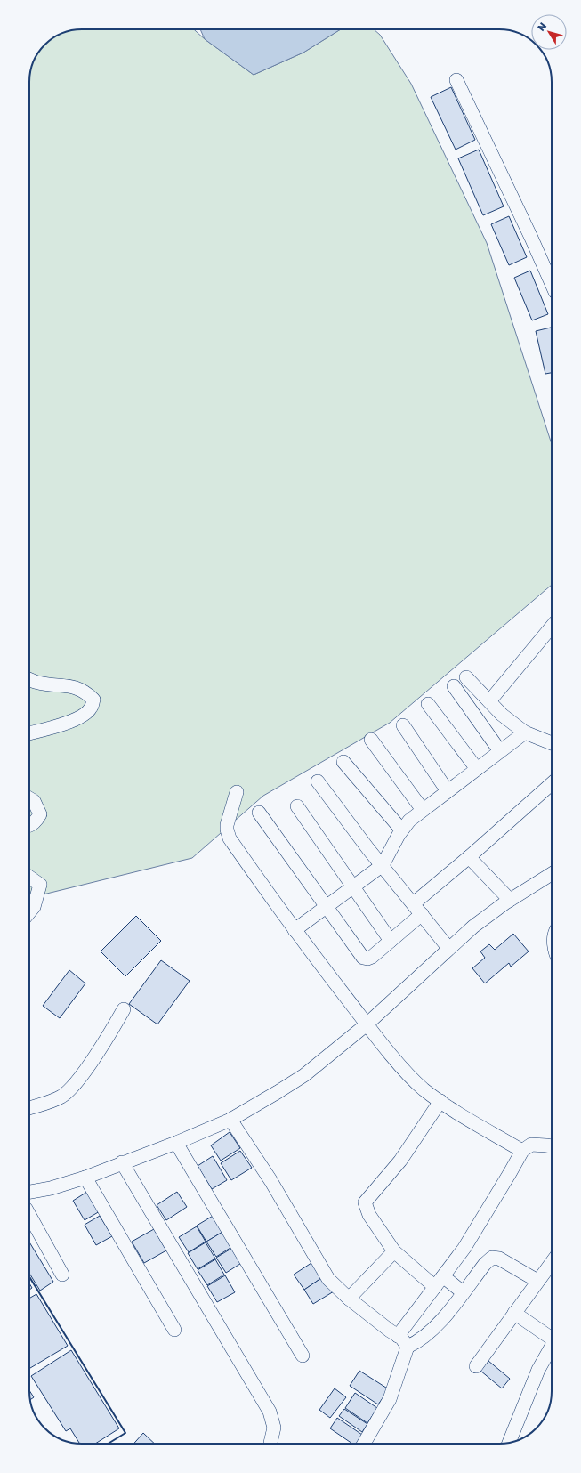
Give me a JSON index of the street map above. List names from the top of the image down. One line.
{"north":"top left"}
